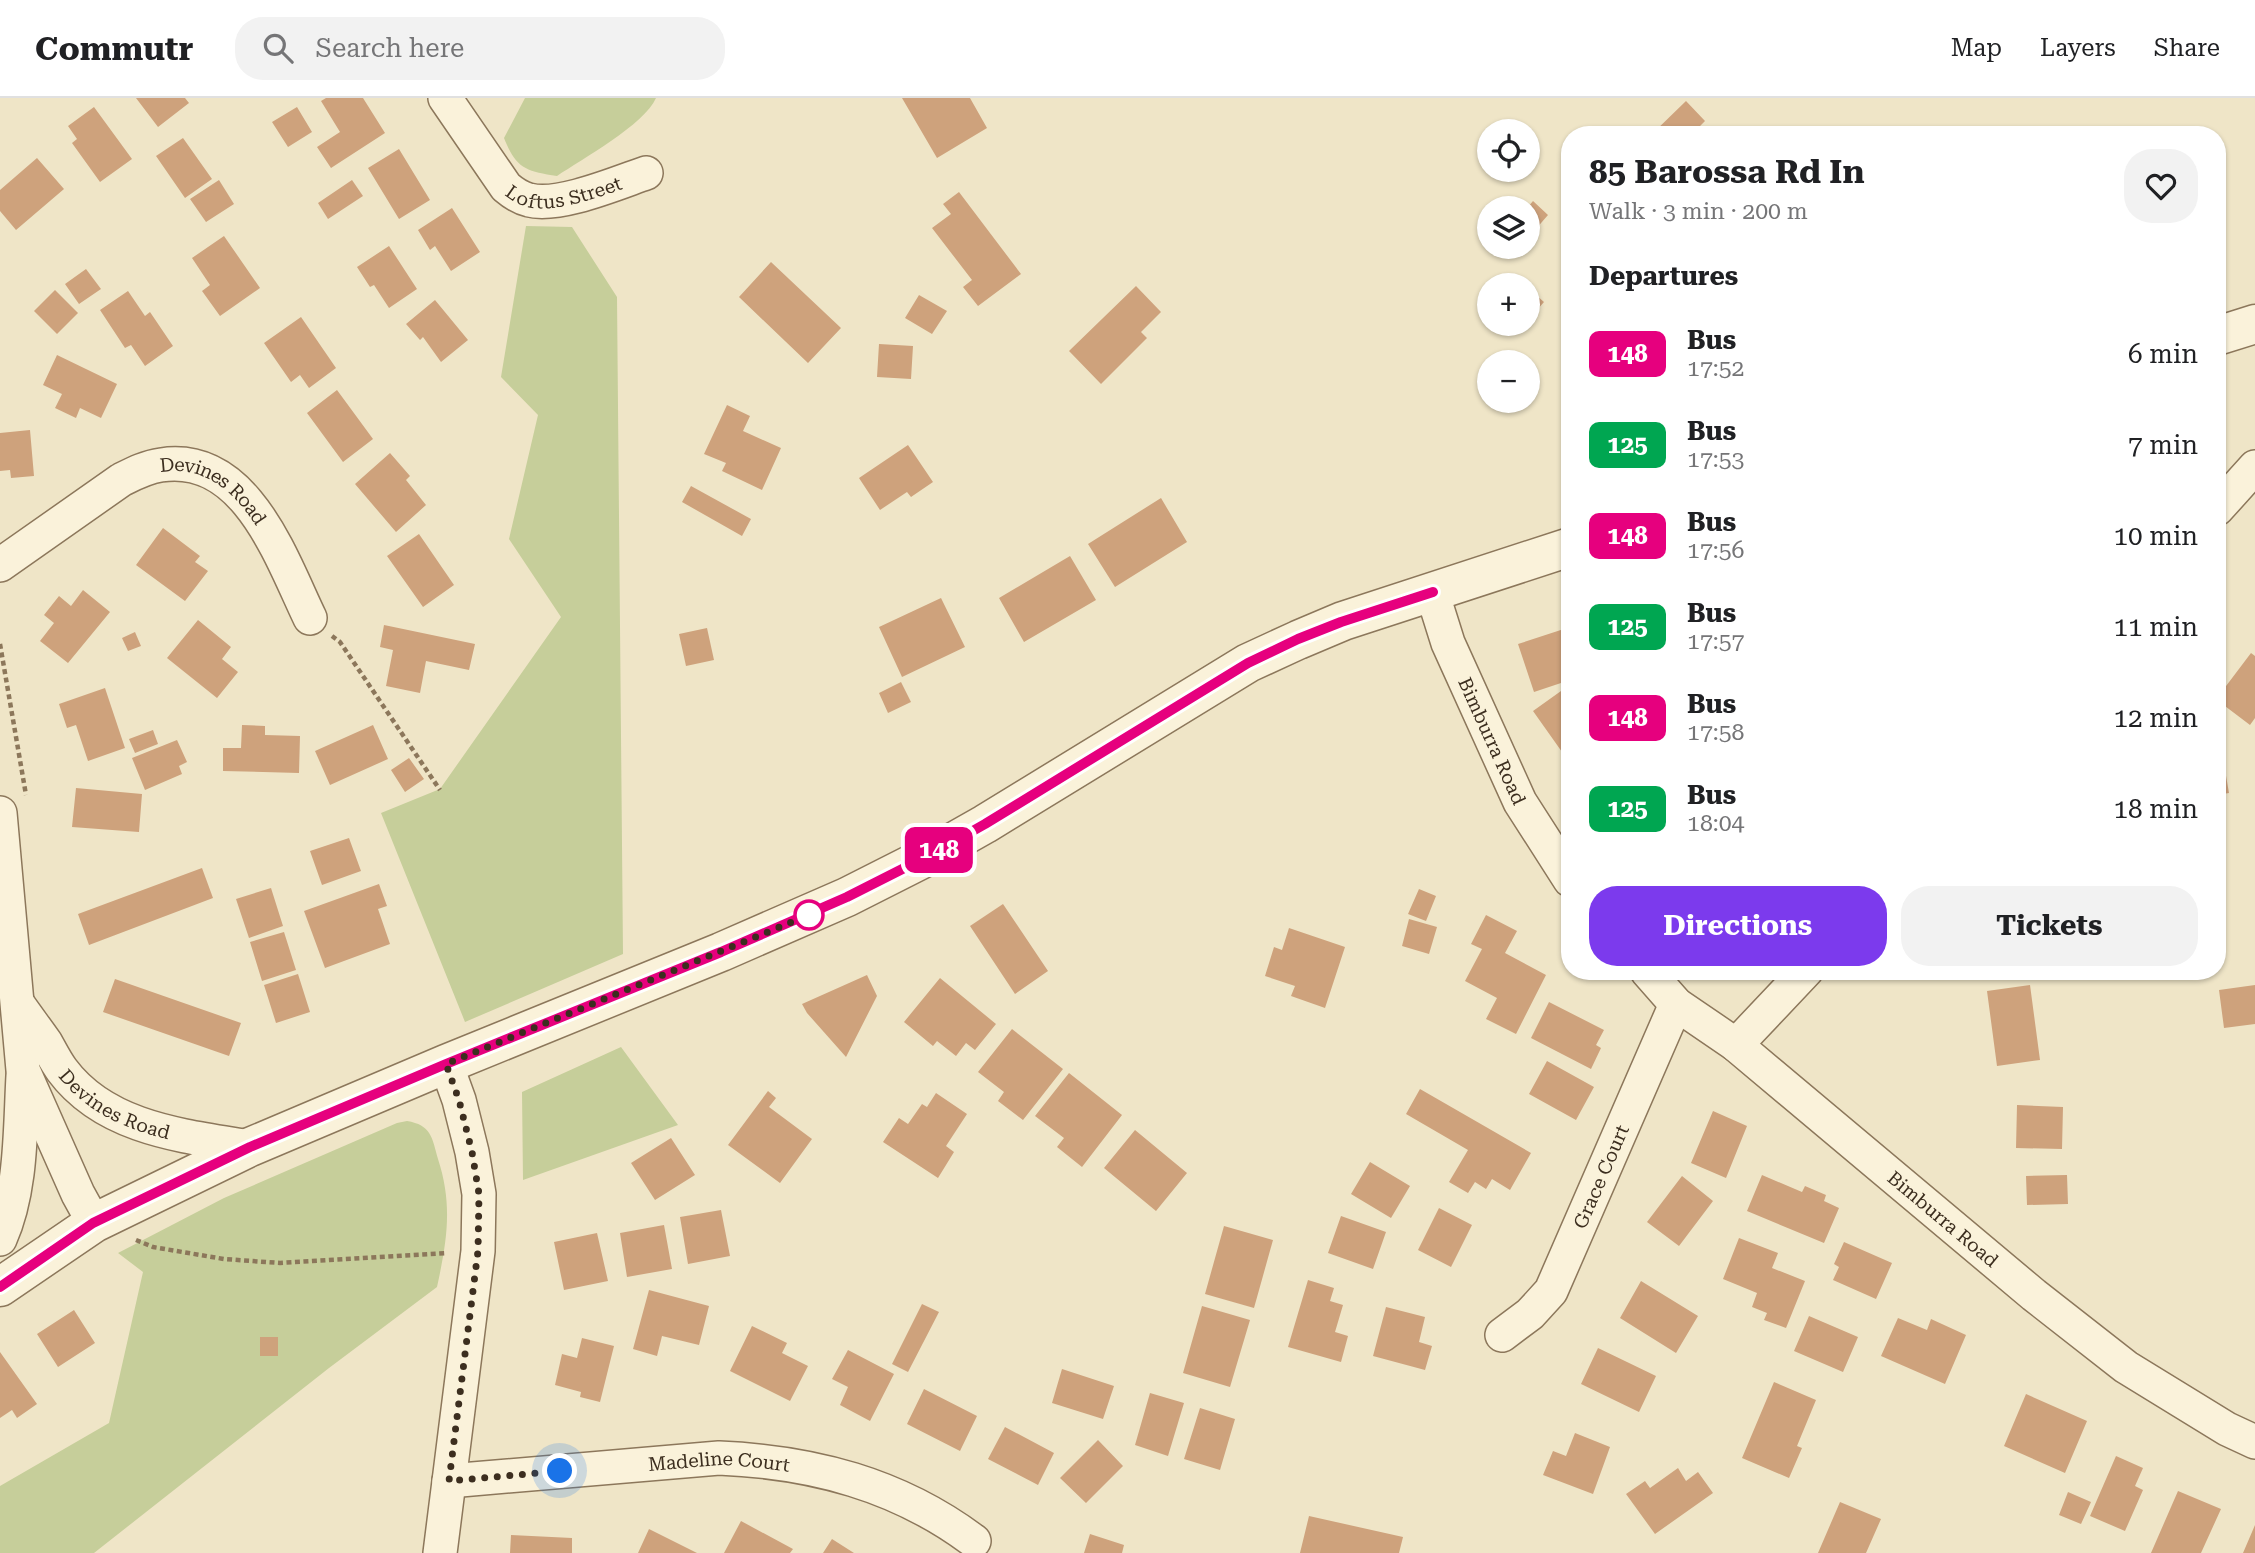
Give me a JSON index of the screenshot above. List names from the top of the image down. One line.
{"streets":{"street":["Loftus Street","Devines Road","Bimburra Road","Grace Court","Madeline Court"]},"crossings":[["Bimburra Road","Grace Court"]],"lines":["bus line 148"],"page":{"header":"Commutr","search":"Search here","nav":["Map","Layers","Share"],"on_map":"148","map_buttons":["+","−"],"heading":[["85 Barossa Rd In","Walk · 3 min · 200 m"],"Departures"],"list":[{"mark":"148","name":"Bus","note":"17:52","value":"6 min"},{"mark":"125","name":"Bus","note":"17:53","value":"7 min"},{"mark":"148","name":"Bus","note":"17:56","value":"10 min"},{"mark":"125","name":"Bus","note":"17:57","value":"11 min"},{"mark":"148","name":"Bus","note":"17:58","value":"12 min"},{"mark":"125","name":"Bus","note":"18:04","value":"18 min"}],"buttons":["Directions","Tickets"]}}
